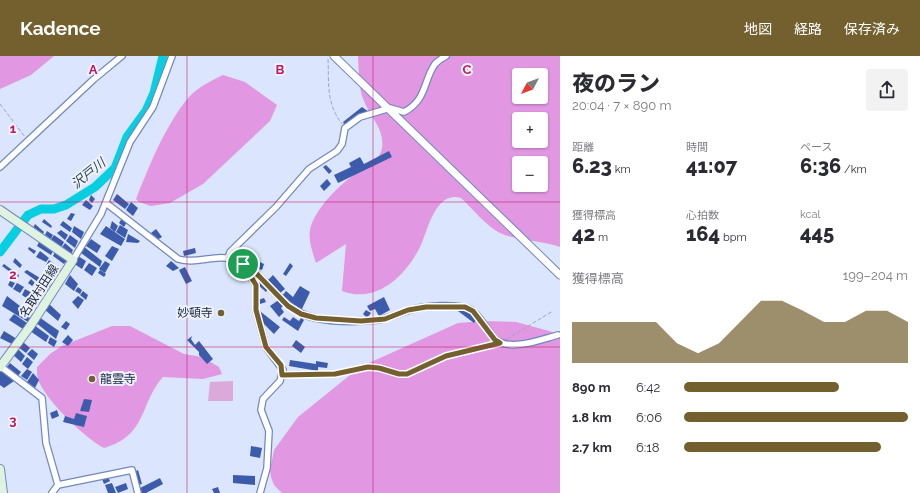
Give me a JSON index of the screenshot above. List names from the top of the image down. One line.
{"streets":{"main road":["名取村田線"]},"water":["沢戸川"],"places":["妙頓寺","龍雲寺"],"north":"bottom left","page":{"header":"Kadence","nav":["地図","経路","保存済み"],"heading":["夜のラン","20:04 · 7 × 890 m"],"map_buttons":["+","−"],"stats":[["距離","6.23 km"],["時間","41:07"],["ペース","6:36 /km"],["獲得標高","42 m"],["心拍数","164 bpm"],["kcal","445"]],"chart":["獲得標高","199–204 m"],"list":[{"name":"890 m","note":"6:42"},{"name":"1.8 km","note":"6:06"},{"name":"2.7 km","note":"6:18"}]},"grid":{"columns":["A","B","C"],"rows":["1","2","3"]}}
